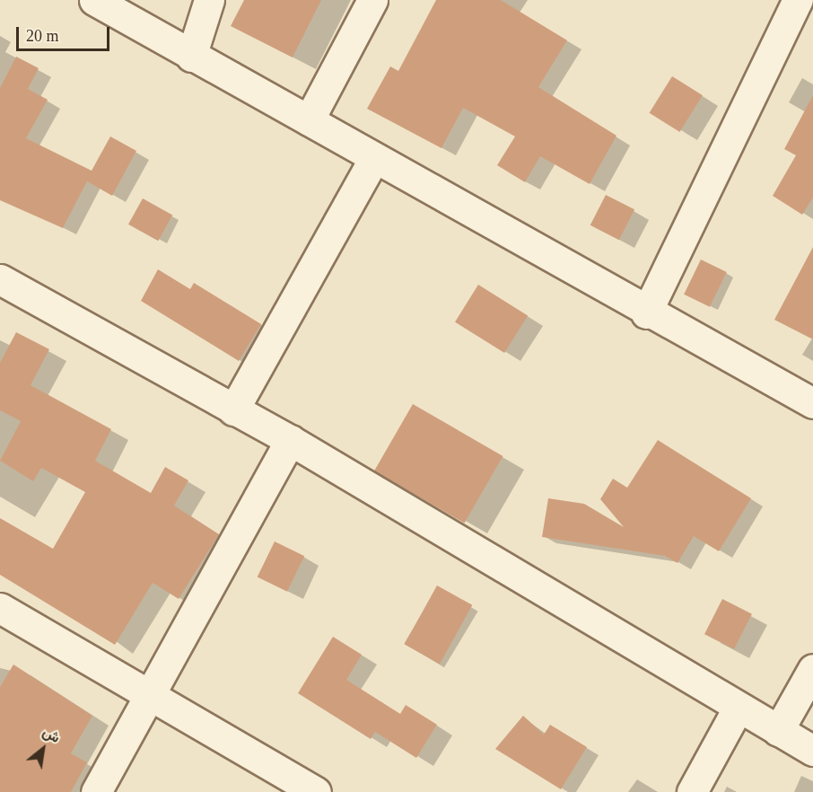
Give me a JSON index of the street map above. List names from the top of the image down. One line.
{"scale_bar":"20 m","north":"top right"}
